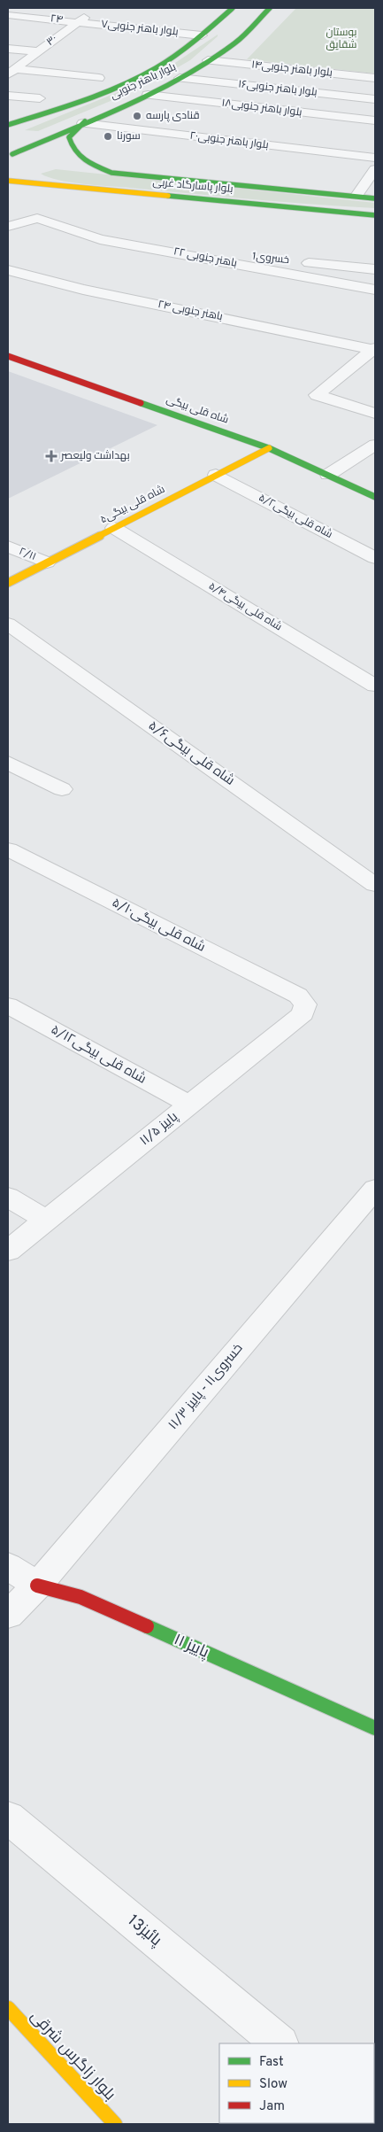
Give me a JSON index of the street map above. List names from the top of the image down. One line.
{"streets":{"main road":["بلوار باهنر جنوبی","بلوار پاسارگاد غربی","شاه قلی بیگی","شاه قلی بیگی۵","پاییز ۱۱","بلوار زاگرس شرقی"],"street":["۲۴","بلوار باهنر جنوبی۷","۳۰","بلوار باهنر جنوبی۱۴","بلوار باهنر جنوبی۱۶","۱۸بلوار باهنر جنوبی","بلوار باهنر جنوبی۲۰","۲۲ باهنر جنوبی","خسروى1","۲۴ باهنر جنوبی","شاه قلی بیگی۵/۲","۲/۱۱","شاه قلی بیگی۵/۴","شاه قلی بیگی۵/۶","شاه قلی بیگی۵/۱۰","شاه قلی بیگی۵/۱۲","پاییز ۱۱/۵","خسروى۱۱ - پاییز ۱۱/۳","پائیز13"]},"crossings":[["۲۴","بلوار باهنر جنوبی۷"],["۲۴","۳۰"],["بلوار باهنر جنوبی۷","۳۰"],["بلوار باهنر جنوبی۷","بلوار باهنر جنوبی"],["بلوار باهنر جنوبی۱۴","بلوار باهنر جنوبی"],["بلوار باهنر جنوبی","بلوار باهنر جنوبی۱۶"],["بلوار باهنر جنوبی","۱۸بلوار باهنر جنوبی"],["بلوار باهنر جنوبی","بلوار باهنر جنوبی۲۰"],["بلوار باهنر جنوبی","بلوار پاسارگاد غربی"],["بلوار باهنر جنوبی۲۰","بلوار پاسارگاد غربی"],["۲۲ باهنر جنوبی","خسروى1"],["شاه قلی بیگی","شاه قلی بیگی۵"],["شاه قلی بیگی۵","شاه قلی بیگی۵/۲"],["شاه قلی بیگی۵","۲/۱۱"],["شاه قلی بیگی۵","شاه قلی بیگی۵/۴"],["شاه قلی بیگی۵/۱۰","پاییز ۱۱/۵"],["شاه قلی بیگی۵/۱۲","پاییز ۱۱/۵"],["خسروى۱۱ - پاییز ۱۱/۳","پاییز ۱۱"]],"parks":["بوستان شقایق"],"places":{"other":["قنادی پارسه","سورنا"],"health":["بهداشت ولیعصر"]},"legend":["Fast","Slow","Jam"]}
